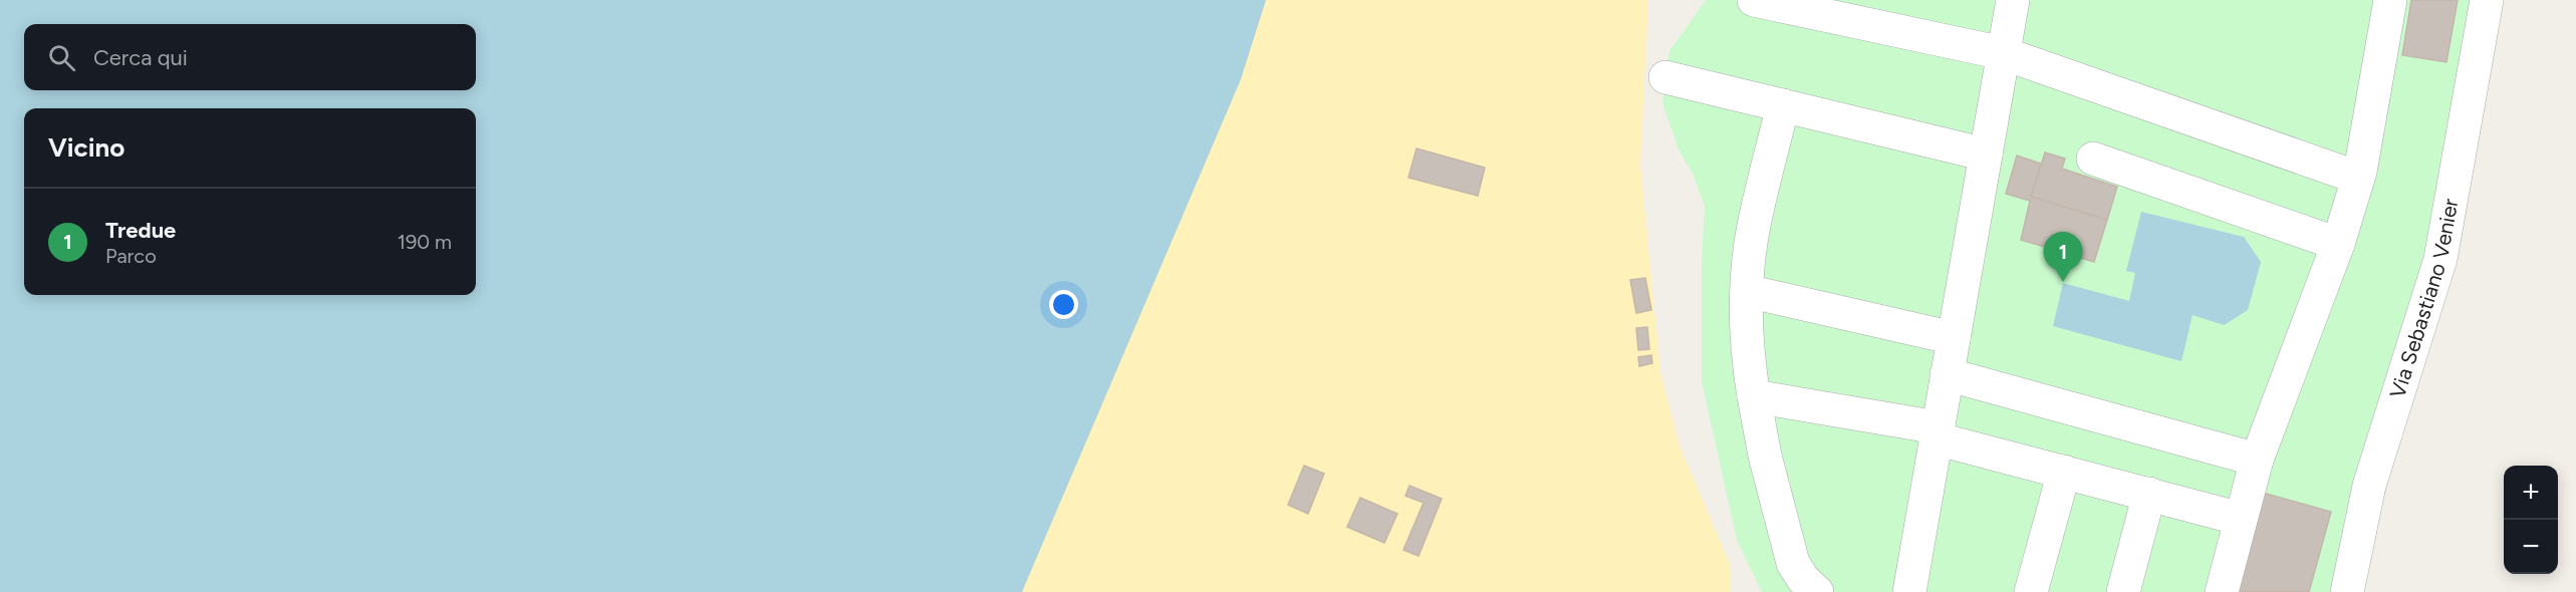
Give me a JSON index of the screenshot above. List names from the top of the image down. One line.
{"streets":{"street":["Via Sebastiano Venier"]},"page":{"search":"Cerca qui","heading":"Vicino","list":[{"mark":"1","name":"Tredue","note":"Parco","value":"190 m"}],"pins":"1","map_buttons":["+","−"]}}
